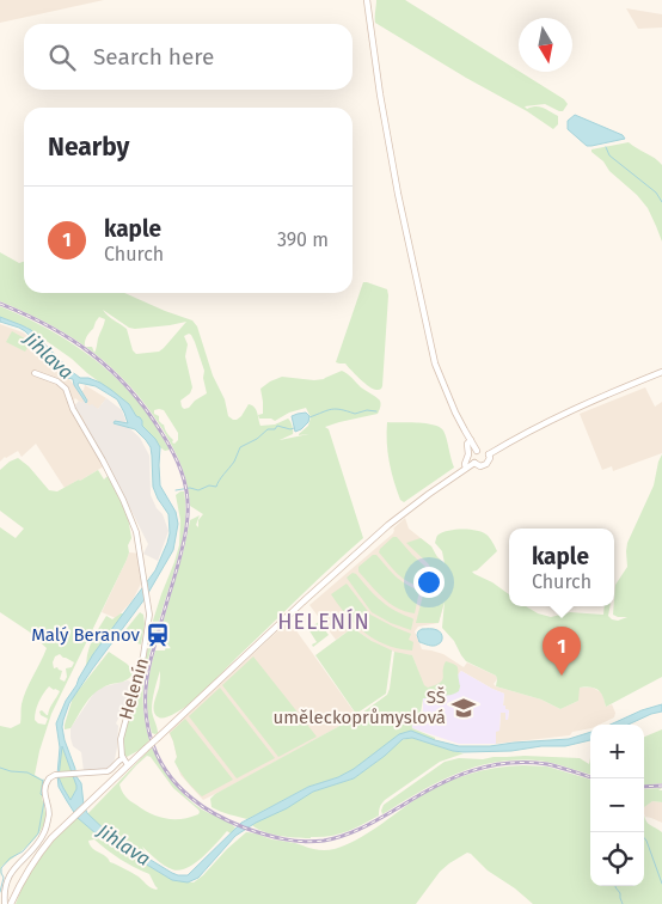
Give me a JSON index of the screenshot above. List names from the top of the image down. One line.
{"streets":{"street":["Helenín"]},"districts":["HELENÍN"],"water":["Jihlava"],"places":{"station":["Malý Beranov"],"school or university":["SŠ uměleckoprůmyslová"]},"north":"bottom","page":{"search":"Search here","heading":"Nearby","list":[{"mark":"1","name":"kaple","note":"Church","value":"390 m"}],"popup":["kaple","Church"],"pins":"1","map_buttons":["+","−"]}}
